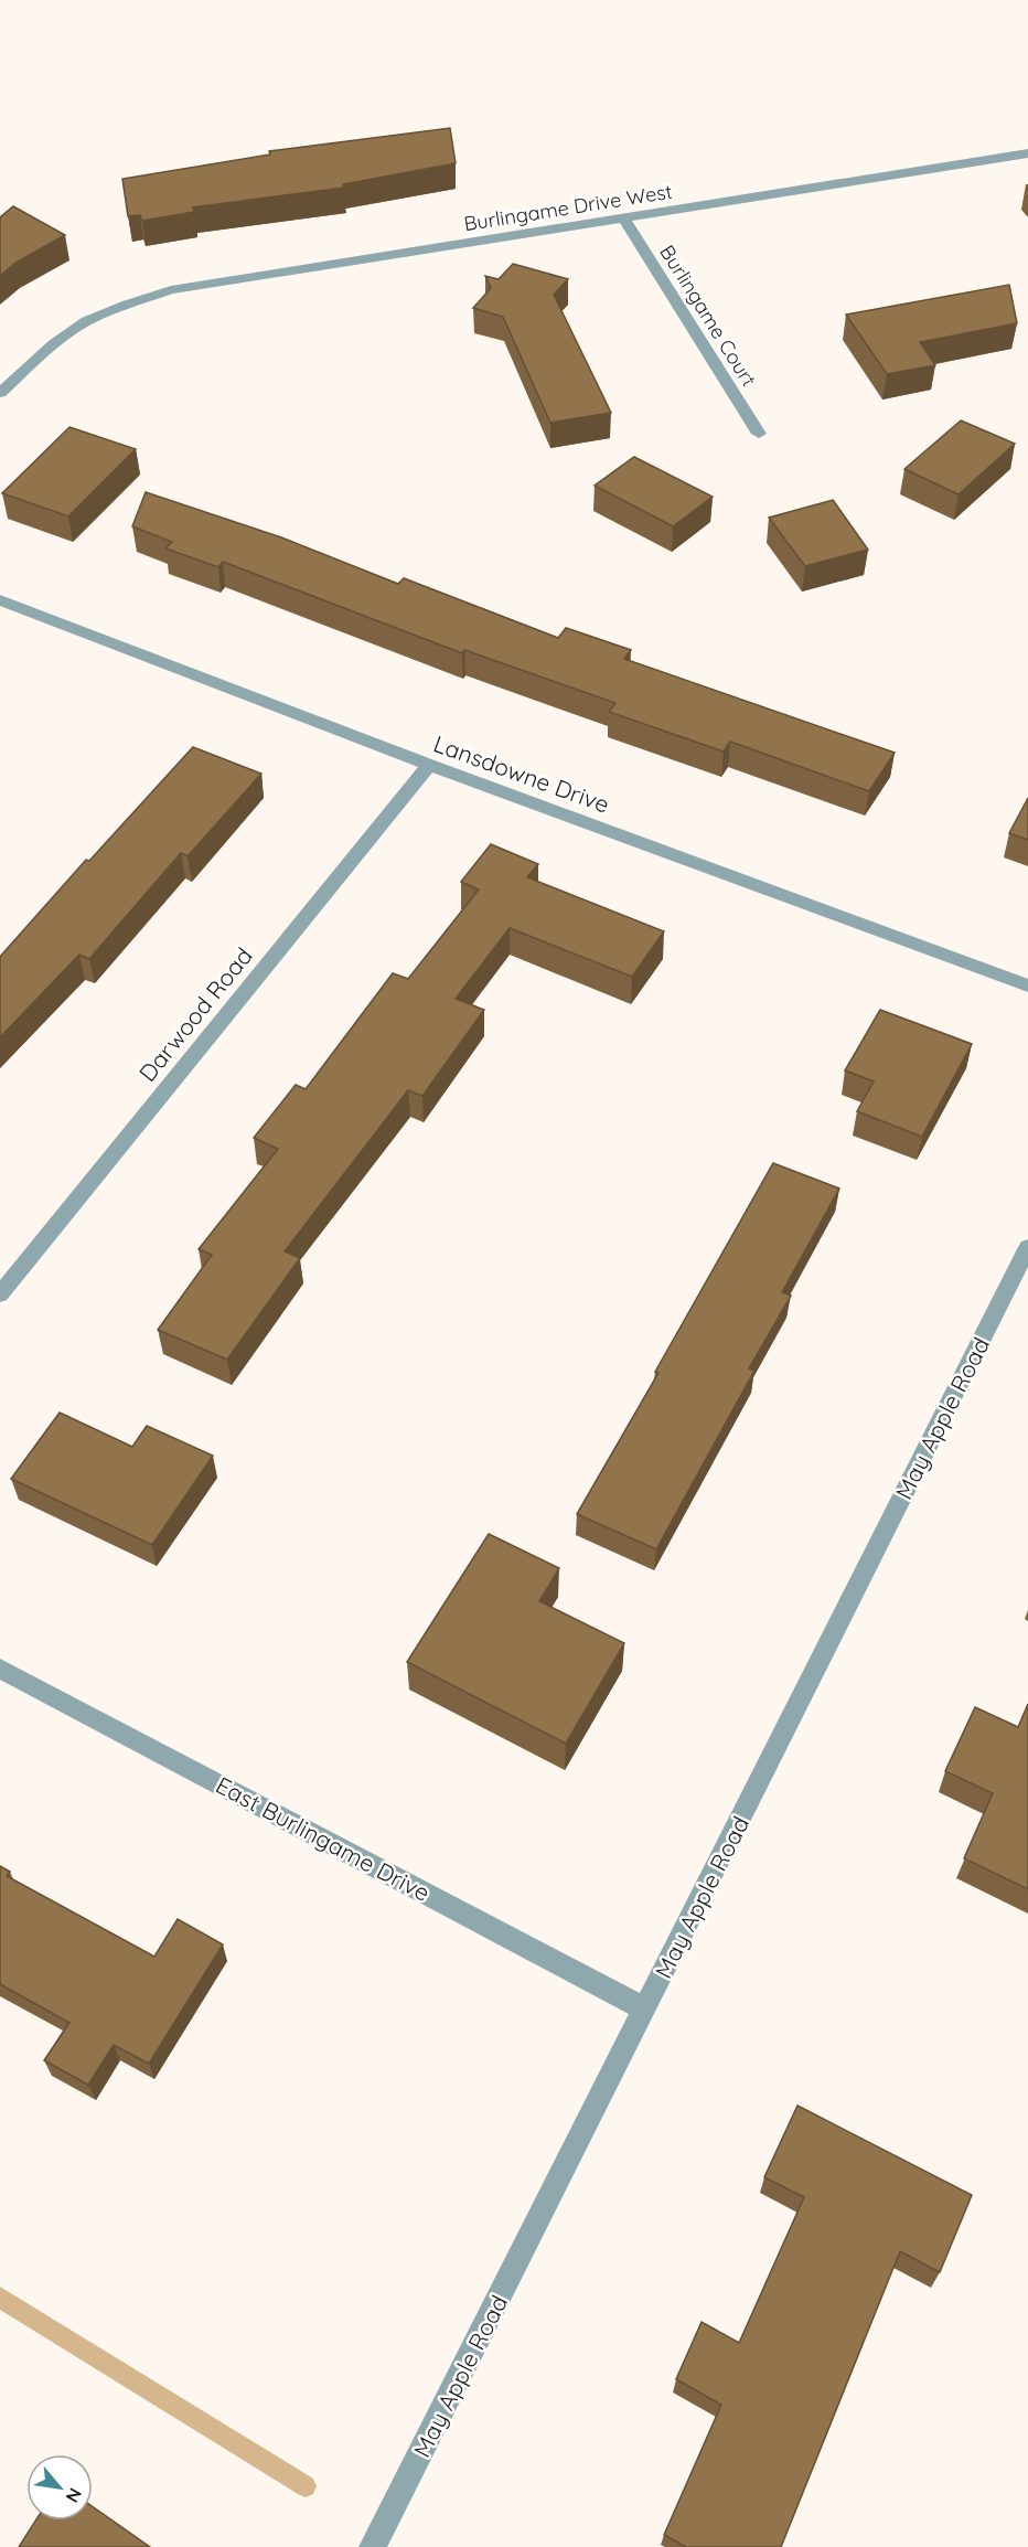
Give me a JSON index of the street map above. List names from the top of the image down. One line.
{"streets":{"street":["Burlingame Drive West","Burlingame Court","Lansdowne Drive","Darwood Road","May Apple Road","East Burlingame Drive"]},"crossings":[["Burlingame Drive West","Burlingame Court"],["Lansdowne Drive","Darwood Road"],["May Apple Road","East Burlingame Drive"]],"north":"bottom right"}
